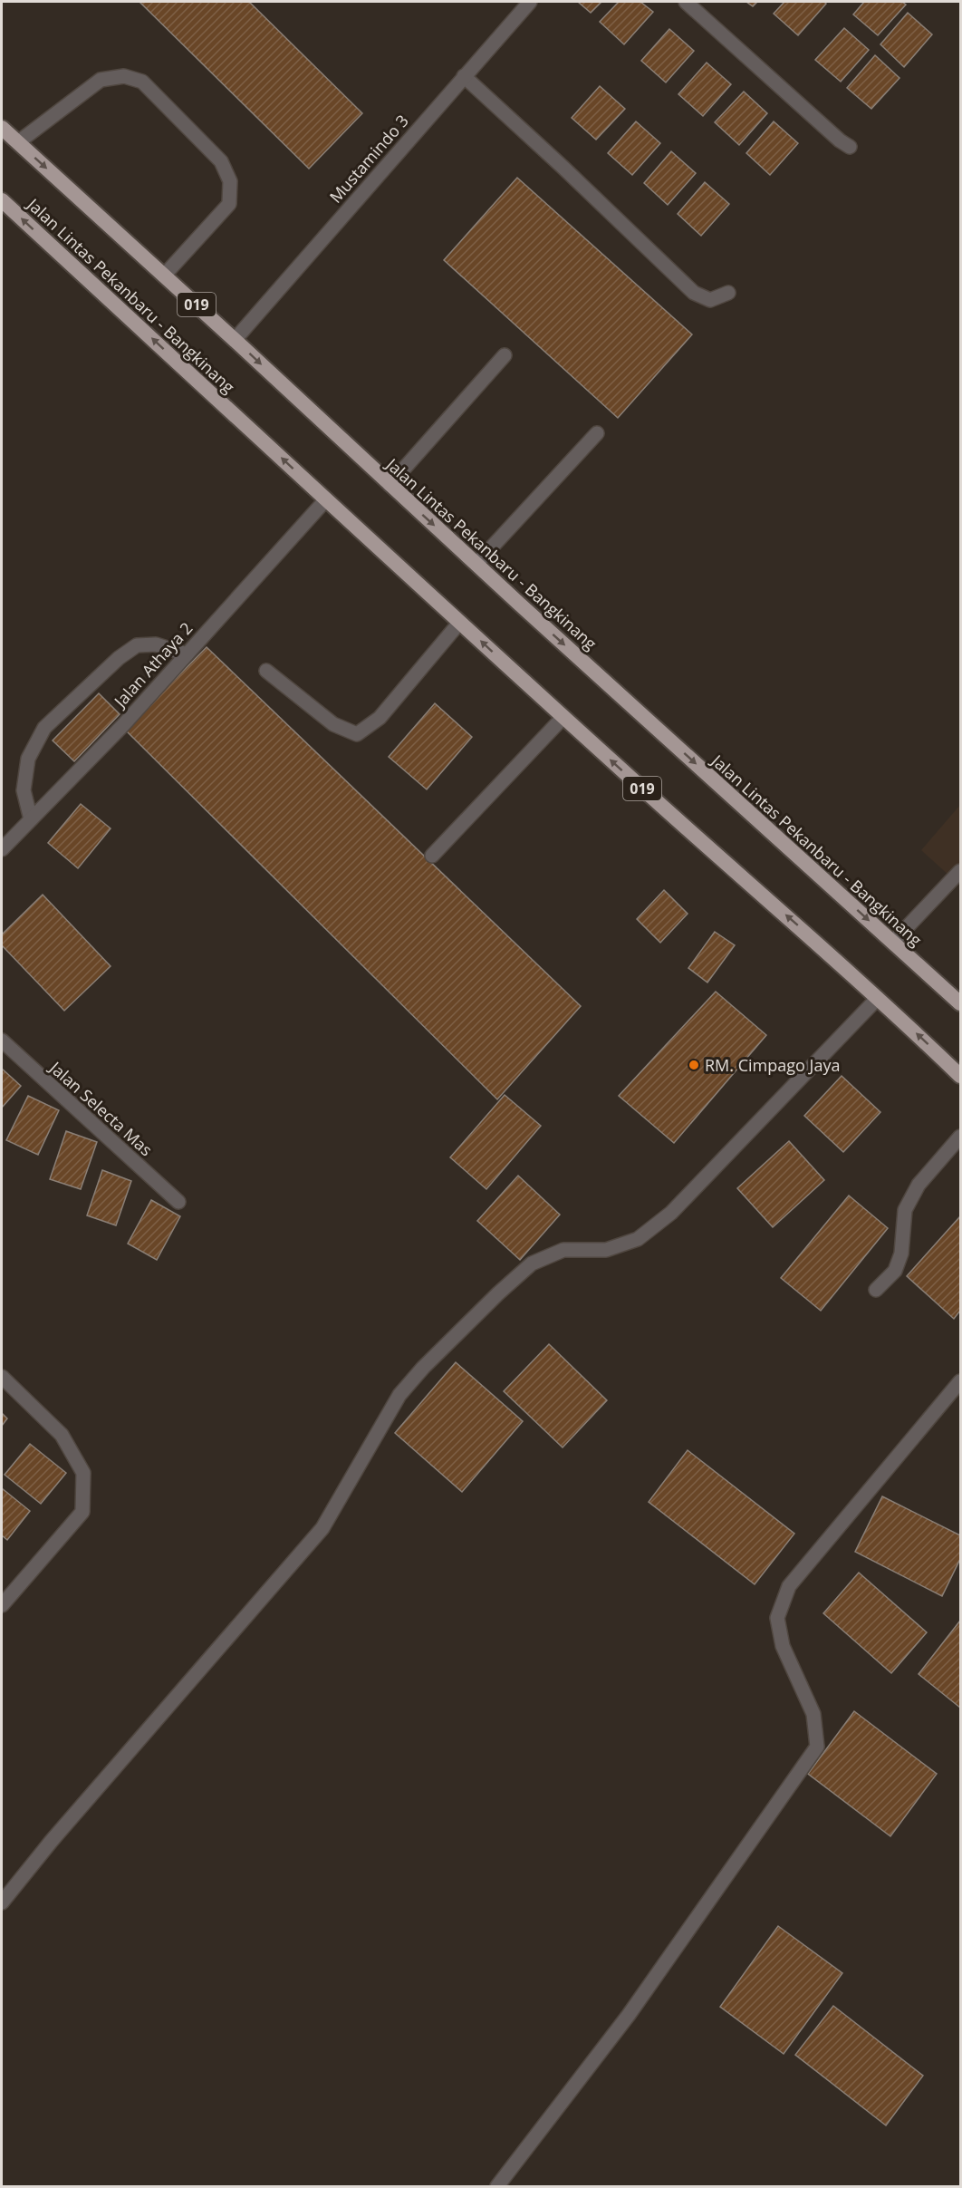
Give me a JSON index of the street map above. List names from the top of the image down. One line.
{"streets":{"highway":["Jalan Lintas Pekanbaru - Bangkinang","019"],"street":["Mustamindo 3","Jalan Athaya 2","Jalan Selecta Mas"]},"crossings":[["Mustamindo 3","Jalan Lintas Pekanbaru - Bangkinang"],["Jalan Lintas Pekanbaru - Bangkinang","Jalan Athaya 2"]],"places":["RM. Cimpago Jaya"]}
